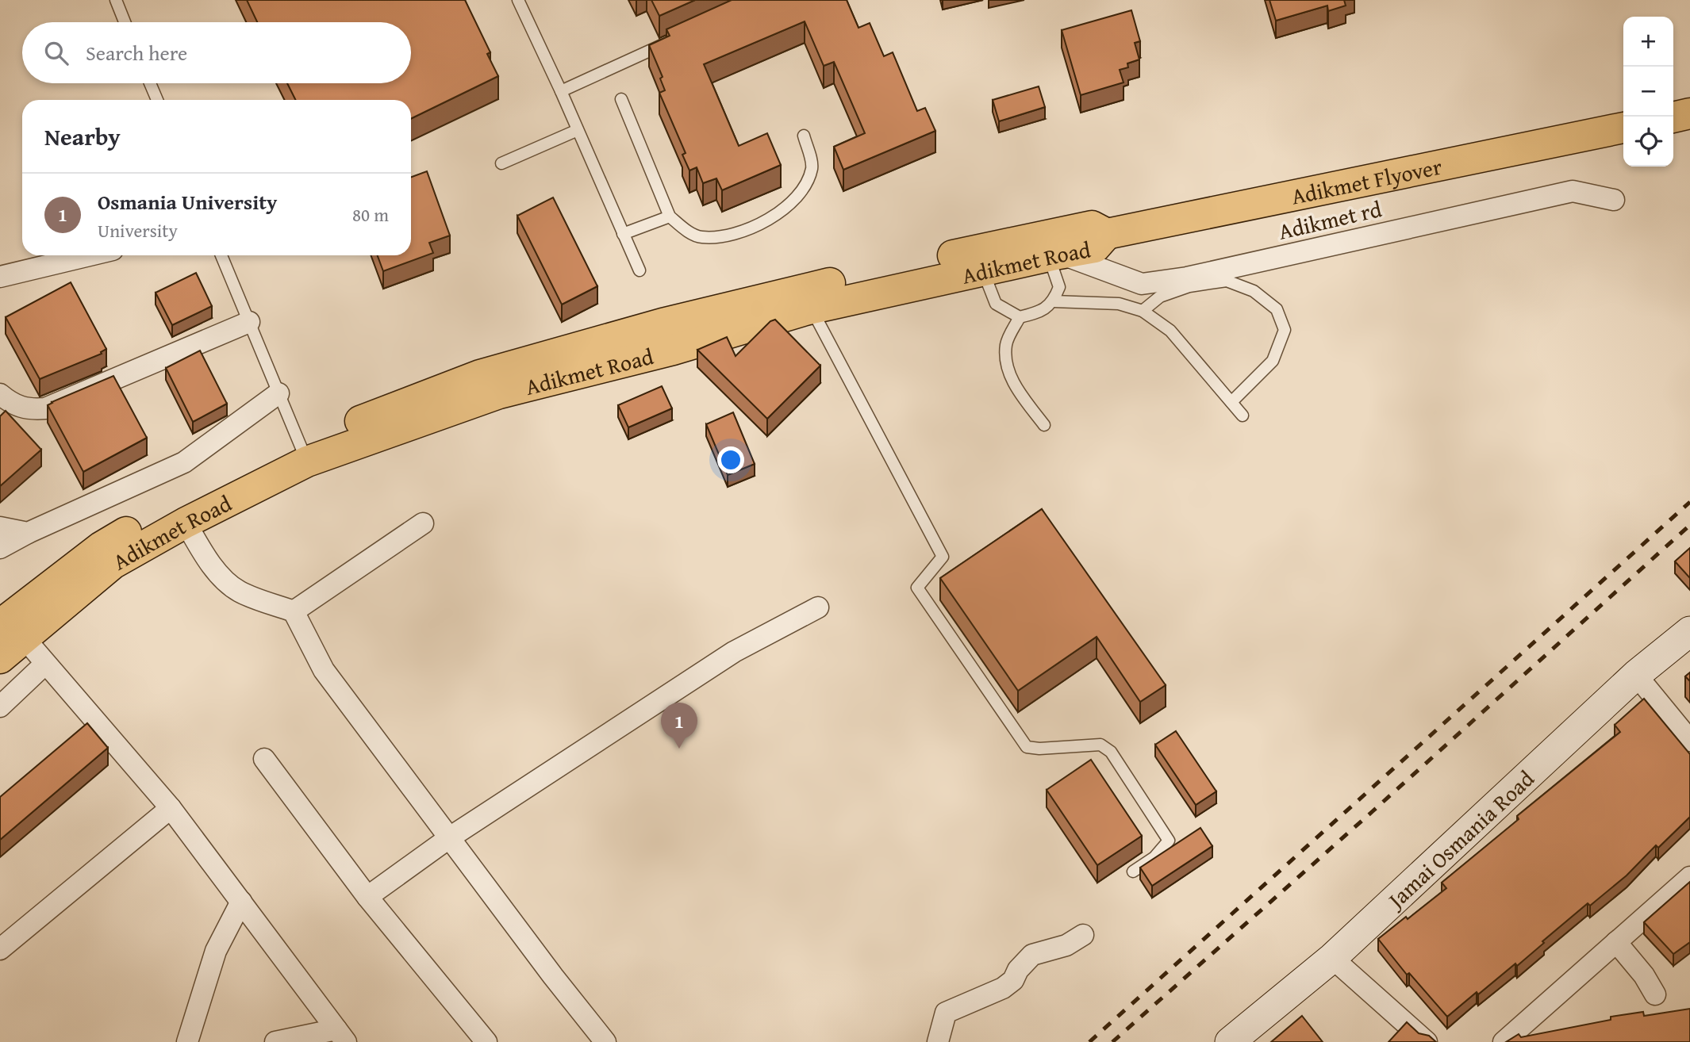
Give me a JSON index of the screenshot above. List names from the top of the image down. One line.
{"streets":{"main road":["Adikmet Flyover","Adikmet Road"],"street":["Adikmet rd","Jamai Osmania Road"]},"crossings":[["Adikmet Flyover","Adikmet Road"],["Adikmet rd","Adikmet Road"]],"page":{"map_buttons":["+","−"],"search":"Search here","heading":"Nearby","list":[{"mark":"1","name":"Osmania University","note":"University","value":"80 m"}],"pins":"1"}}
